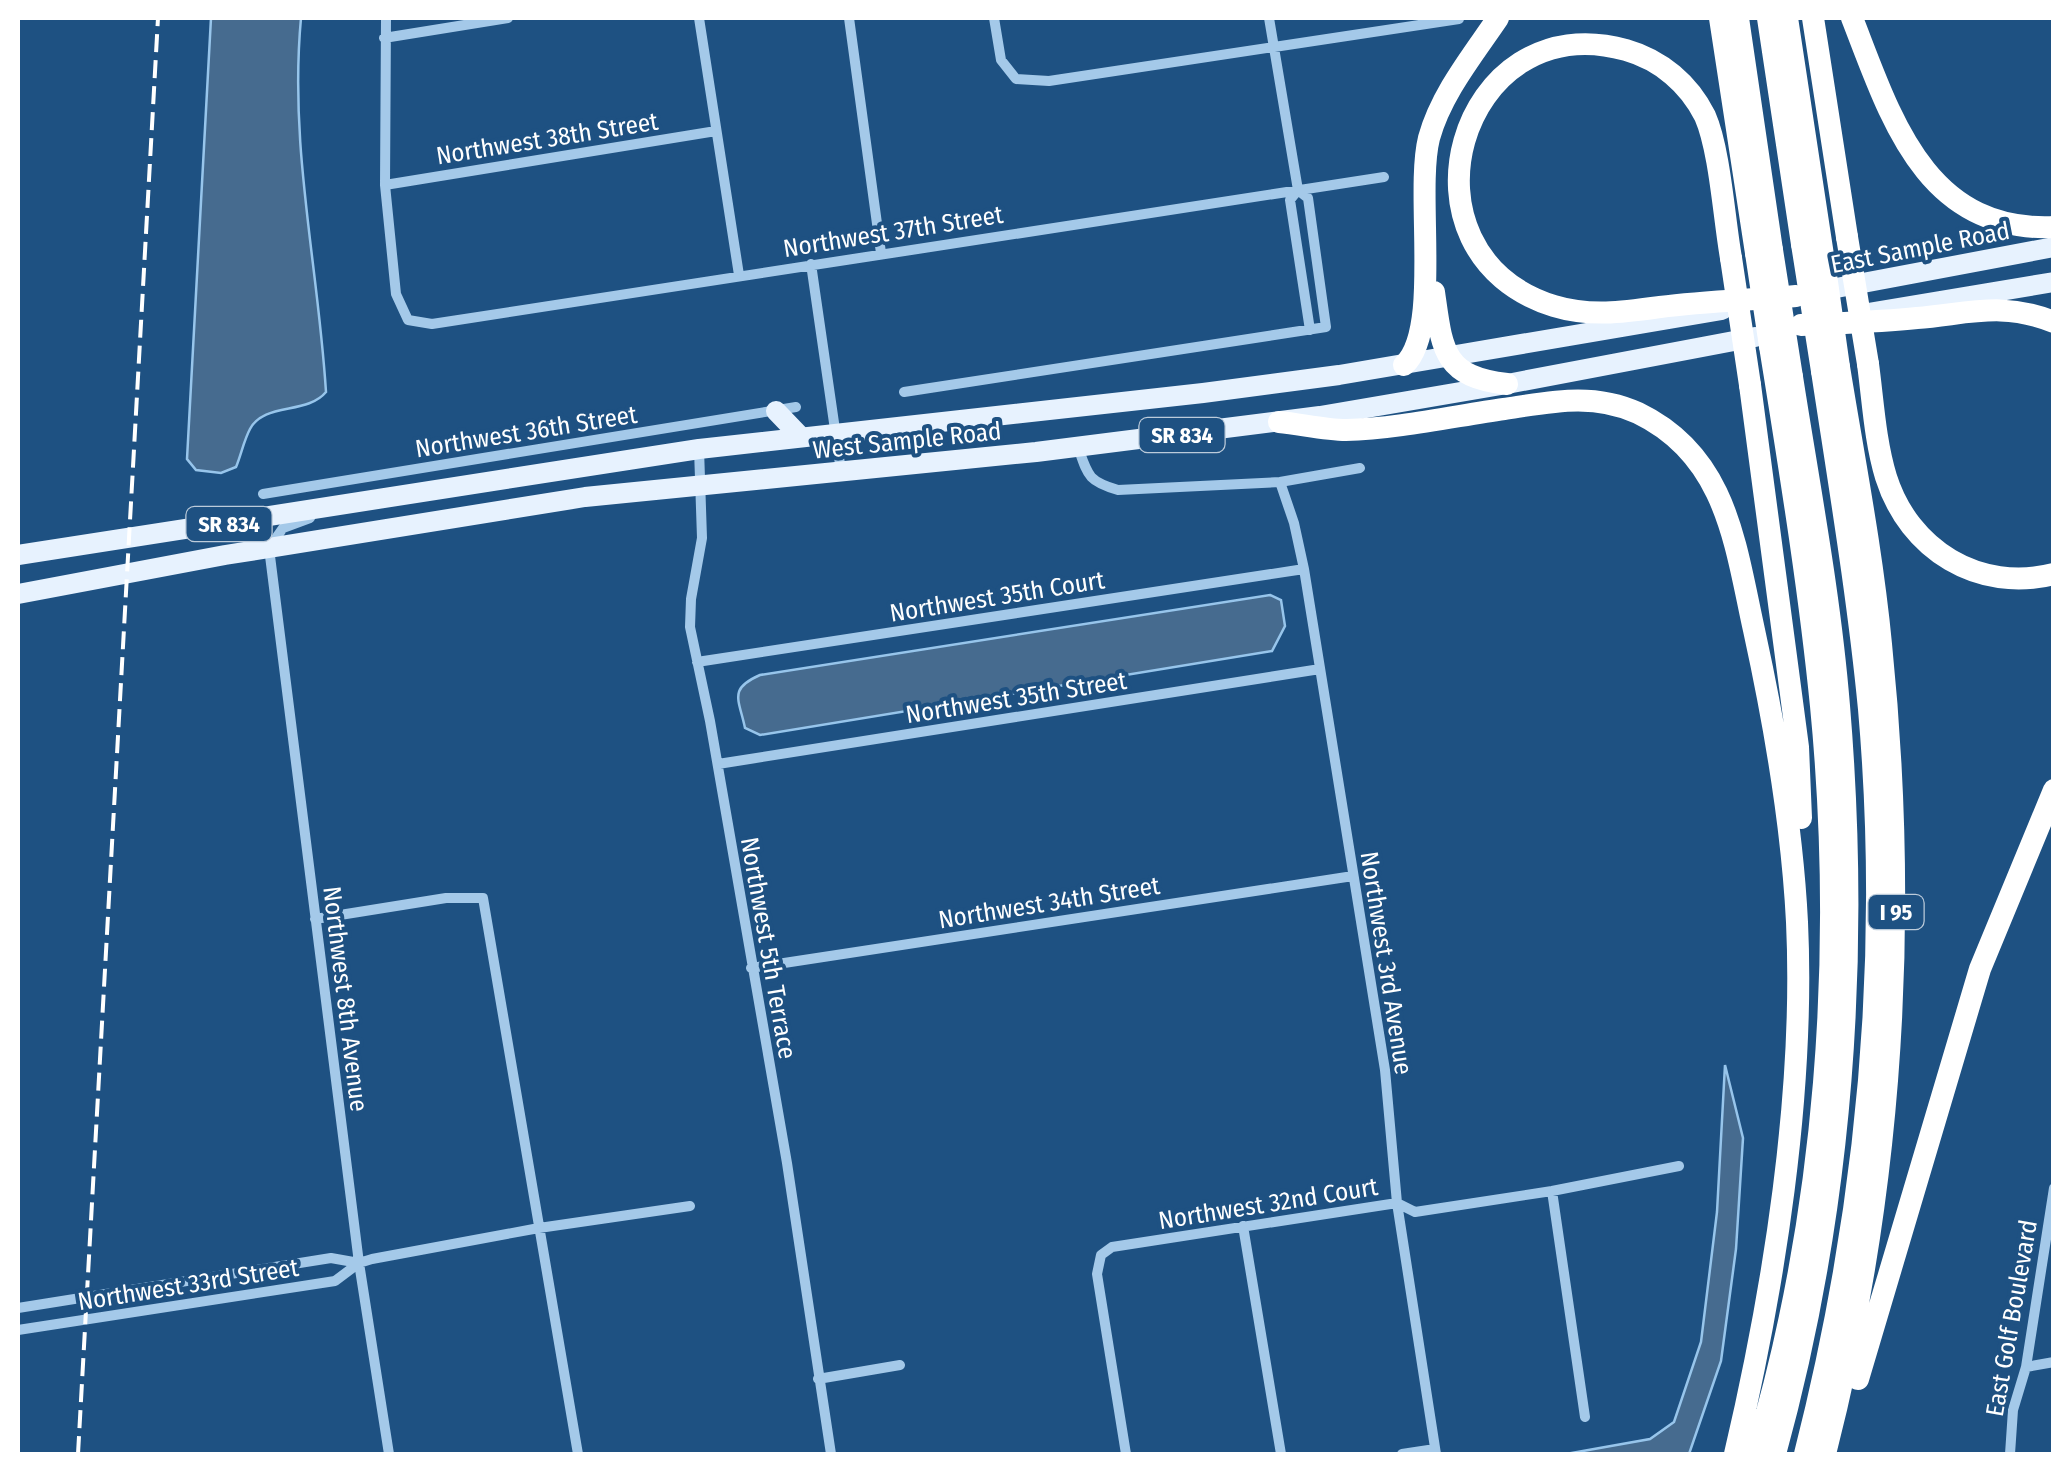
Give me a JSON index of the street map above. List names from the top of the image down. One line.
{"streets":{"highway":["I 95"],"main road":["East Sample Road","SR 834","West Sample Road"],"street":["Northwest 38th Street","Northwest 37th Street","Northwest 36th Street","Northwest 35th Court","Northwest 35th Street","Northwest 34th Street","Northwest 5th Terrace","Northwest 3rd Avenue","Northwest 8th Avenue","Northwest 32nd Court","Northwest 33rd Street","East Golf Boulevard"]},"crossings":[["Northwest 38th Street","Northwest 37th Street"],["East Sample Road","West Sample Road"],["SR 834","West Sample Road"],["West Sample Road","Northwest 5th Terrace"],["West Sample Road","Northwest 8th Avenue"],["Northwest 35th Court","Northwest 5th Terrace"],["Northwest 35th Court","Northwest 3rd Avenue"],["Northwest 35th Street","Northwest 5th Terrace"],["Northwest 35th Street","Northwest 3rd Avenue"],["Northwest 34th Street","Northwest 5th Terrace"],["Northwest 34th Street","Northwest 3rd Avenue"],["Northwest 3rd Avenue","Northwest 32nd Court"],["Northwest 8th Avenue","Northwest 33rd Street"]]}
